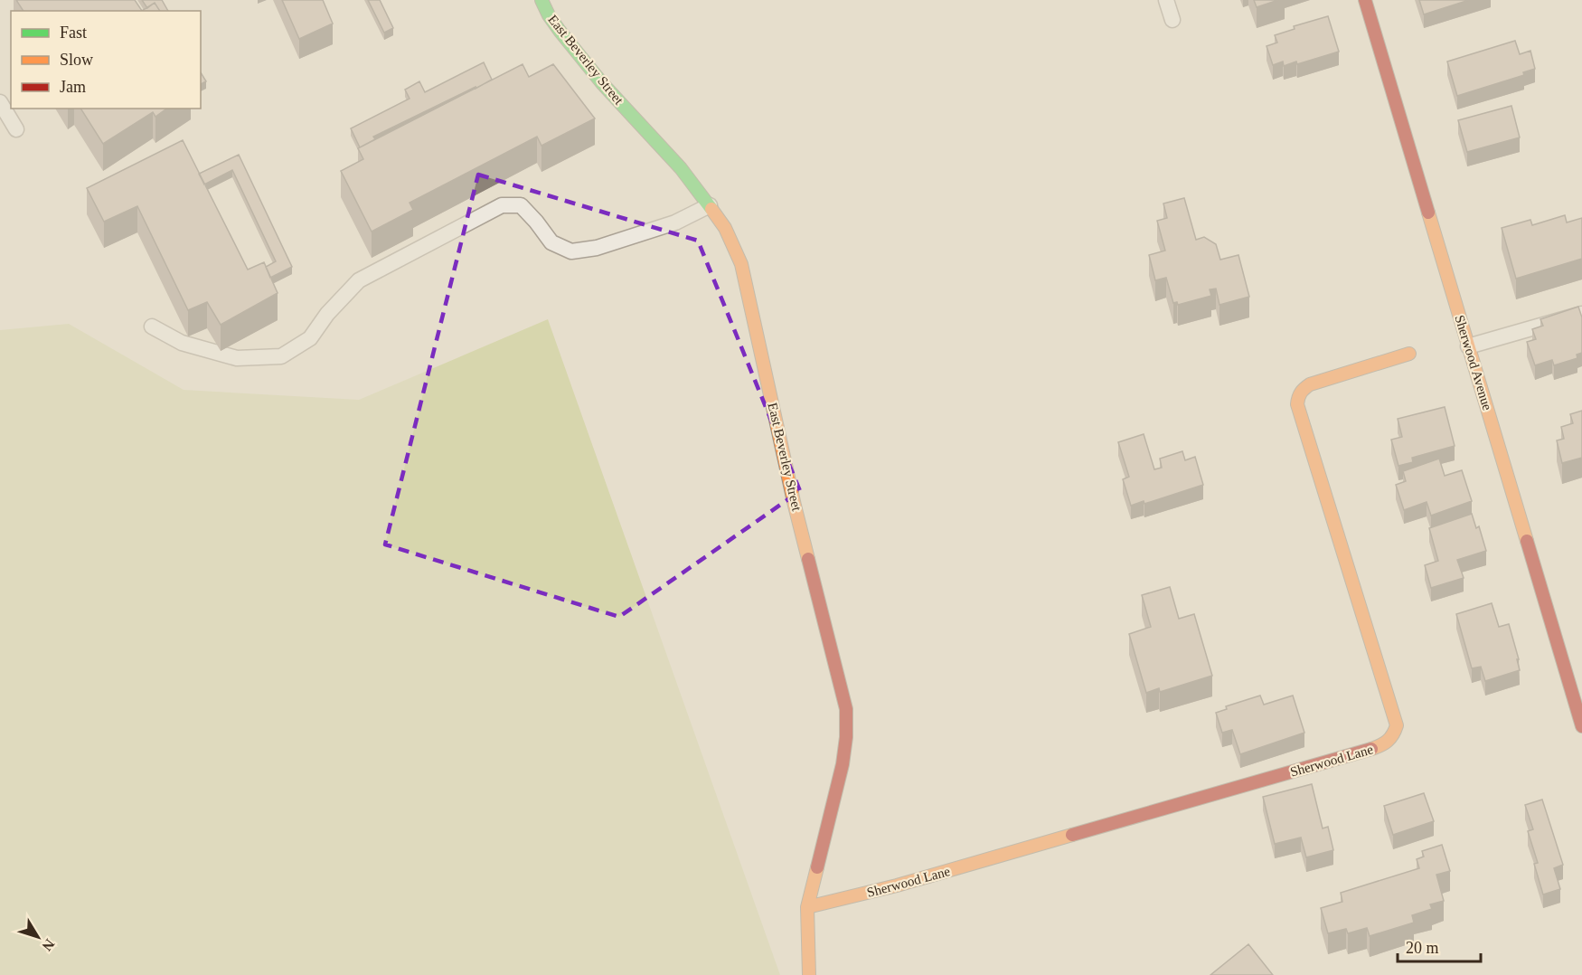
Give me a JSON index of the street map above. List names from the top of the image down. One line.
{"streets":{"street":["East Beverley Street","Sherwood Avenue","Sherwood Lane"]},"crossings":[["East Beverley Street","Sherwood Lane"]],"legend":["Fast","Slow","Jam"],"scale_bar":"20 m","north":"bottom right"}
